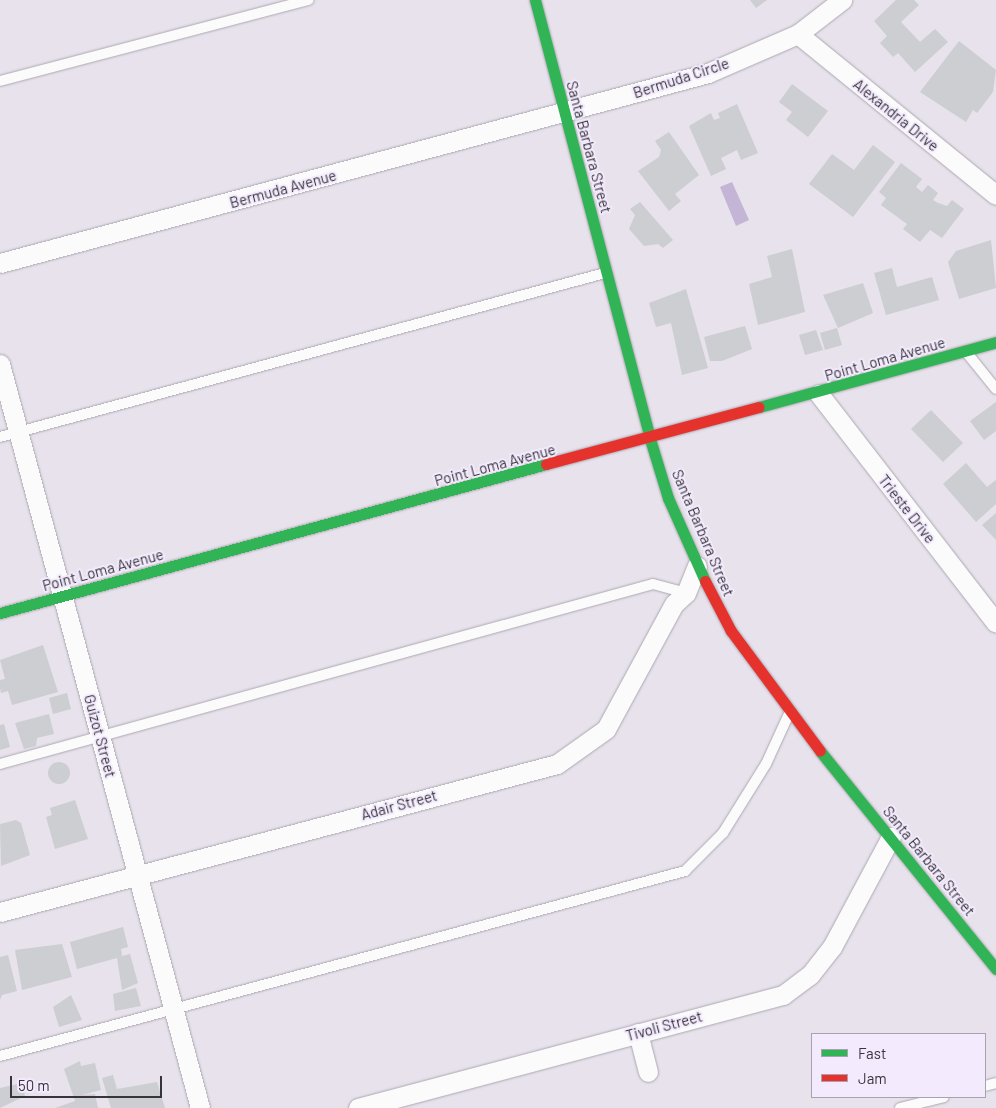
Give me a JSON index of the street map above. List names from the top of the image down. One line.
{"streets":{"street":["Bermuda Circle","Alexandria Drive","Santa Barbara Street","Bermuda Avenue","Point Loma Avenue","Trieste Drive","Guizot Street","Adair Street","Tivoli Street"]},"crossings":[["Bermuda Circle","Alexandria Drive"],["Bermuda Circle","Santa Barbara Street"],["Bermuda Circle","Bermuda Avenue"],["Santa Barbara Street","Bermuda Avenue"],["Santa Barbara Street","Point Loma Avenue"],["Santa Barbara Street","Adair Street"],["Santa Barbara Street","Tivoli Street"],["Point Loma Avenue","Trieste Drive"],["Point Loma Avenue","Guizot Street"],["Guizot Street","Adair Street"]],"legend":["Fast","Jam"],"scale_bar":"50 m"}
